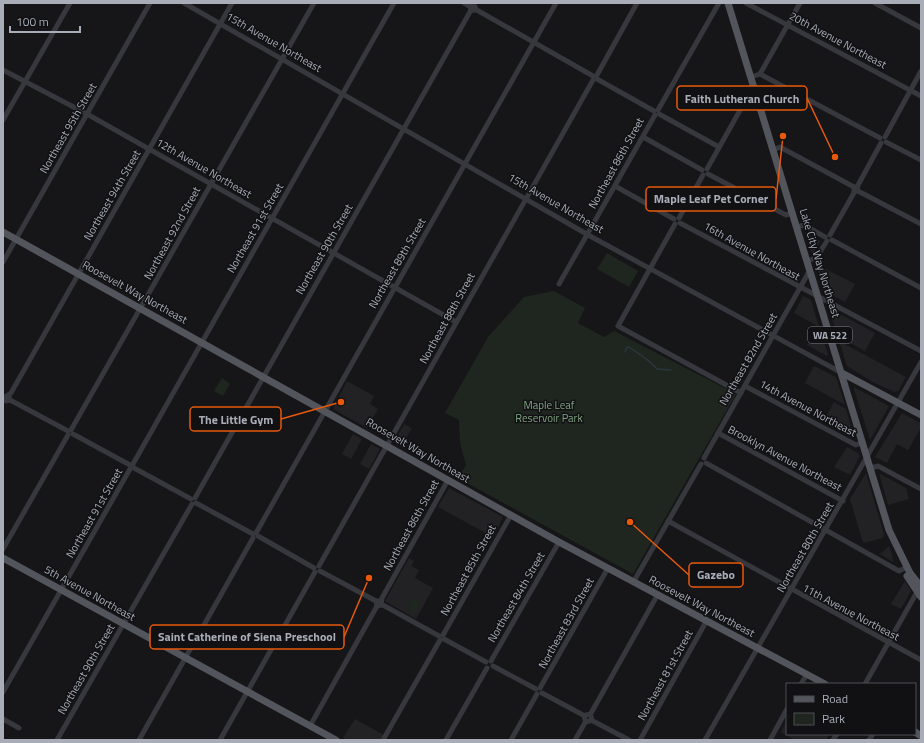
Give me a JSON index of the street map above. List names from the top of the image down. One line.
{"streets":{"main road":["15th Avenue Northeast","Lake City Way Northeast","Roosevelt Way Northeast","WA 522","5th Avenue Northeast"],"street":["20th Avenue Northeast","Northeast 95th Street","Northeast 86th Street","12th Avenue Northeast","Northeast 94th Street","Northeast 91st Street","Northeast 92nd Street","Northeast 90th Street","16th Avenue Northeast","Northeast 89th Street","Northeast 88th Street","Northeast 82nd Street","14th Avenue Northeast","Brooklyn Avenue Northeast","Northeast 80th Street","Northeast 85th Street","Northeast 84th Street","11th Avenue Northeast","Northeast 83rd Street","Northeast 81st Street"]},"crossings":[["15th Avenue Northeast","Northeast 86th Street"],["15th Avenue Northeast","Northeast 94th Street"],["15th Avenue Northeast","Northeast 91st Street"],["15th Avenue Northeast","Northeast 92nd Street"],["15th Avenue Northeast","Northeast 90th Street"],["15th Avenue Northeast","Northeast 89th Street"],["15th Avenue Northeast","Lake City Way Northeast"],["15th Avenue Northeast","Northeast 88th Street"],["15th Avenue Northeast","Northeast 82nd Street"],["15th Avenue Northeast","Northeast 80th Street"],["Northeast 95th Street","12th Avenue Northeast"],["Northeast 95th Street","Roosevelt Way Northeast"],["Northeast 86th Street","16th Avenue Northeast"],["Northeast 86th Street","Roosevelt Way Northeast"],["Northeast 86th Street","5th Avenue Northeast"],["12th Avenue Northeast","Northeast 94th Street"],["12th Avenue Northeast","Northeast 91st Street"],["12th Avenue Northeast","Northeast 92nd Street"],["12th Avenue Northeast","Northeast 90th Street"],["12th Avenue Northeast","Northeast 89th Street"],["12th Avenue Northeast","Northeast 88th Street"],["Northeast 94th Street","Roosevelt Way Northeast"],["Northeast 91st Street","Roosevelt Way Northeast"],["Northeast 91st Street","5th Avenue Northeast"],["Northeast 92nd Street","Roosevelt Way Northeast"],["Northeast 90th Street","Roosevelt Way Northeast"],["Northeast 90th Street","5th Avenue Northeast"],["16th Avenue Northeast","Lake City Way Northeast"],["16th Avenue Northeast","Northeast 82nd Street"],["Northeast 89th Street","Roosevelt Way Northeast"],["Northeast 89th Street","5th Avenue Northeast"],["Lake City Way Northeast","Northeast 82nd Street"],["Lake City Way Northeast","14th Avenue Northeast"],["Lake City Way Northeast","Northeast 80th Street"],["Roosevelt Way Northeast","Northeast 88th Street"],["Roosevelt Way Northeast","Northeast 82nd Street"],["Roosevelt Way Northeast","Northeast 80th Street"],["Roosevelt Way Northeast","Northeast 85th Street"],["Roosevelt Way Northeast","Northeast 84th Street"],["Roosevelt Way Northeast","Northeast 83rd Street"],["Roosevelt Way Northeast","Northeast 81st Street"],["Northeast 88th Street","5th Avenue Northeast"],["Northeast 82nd Street","14th Avenue Northeast"],["Northeast 82nd Street","Brooklyn Avenue Northeast"],["Northeast 82nd Street","11th Avenue Northeast"],["Brooklyn Avenue Northeast","Northeast 80th Street"],["Northeast 80th Street","11th Avenue Northeast"]],"parks":["Maple Leaf Reservoir Park"],"places":["Maple Leaf Pet Corner","Faith Lutheran Church","The Little Gym","Gazebo","Saint Catherine of Siena Preschool"],"legend":["Road","Park"],"scale_bar":"100 m"}
